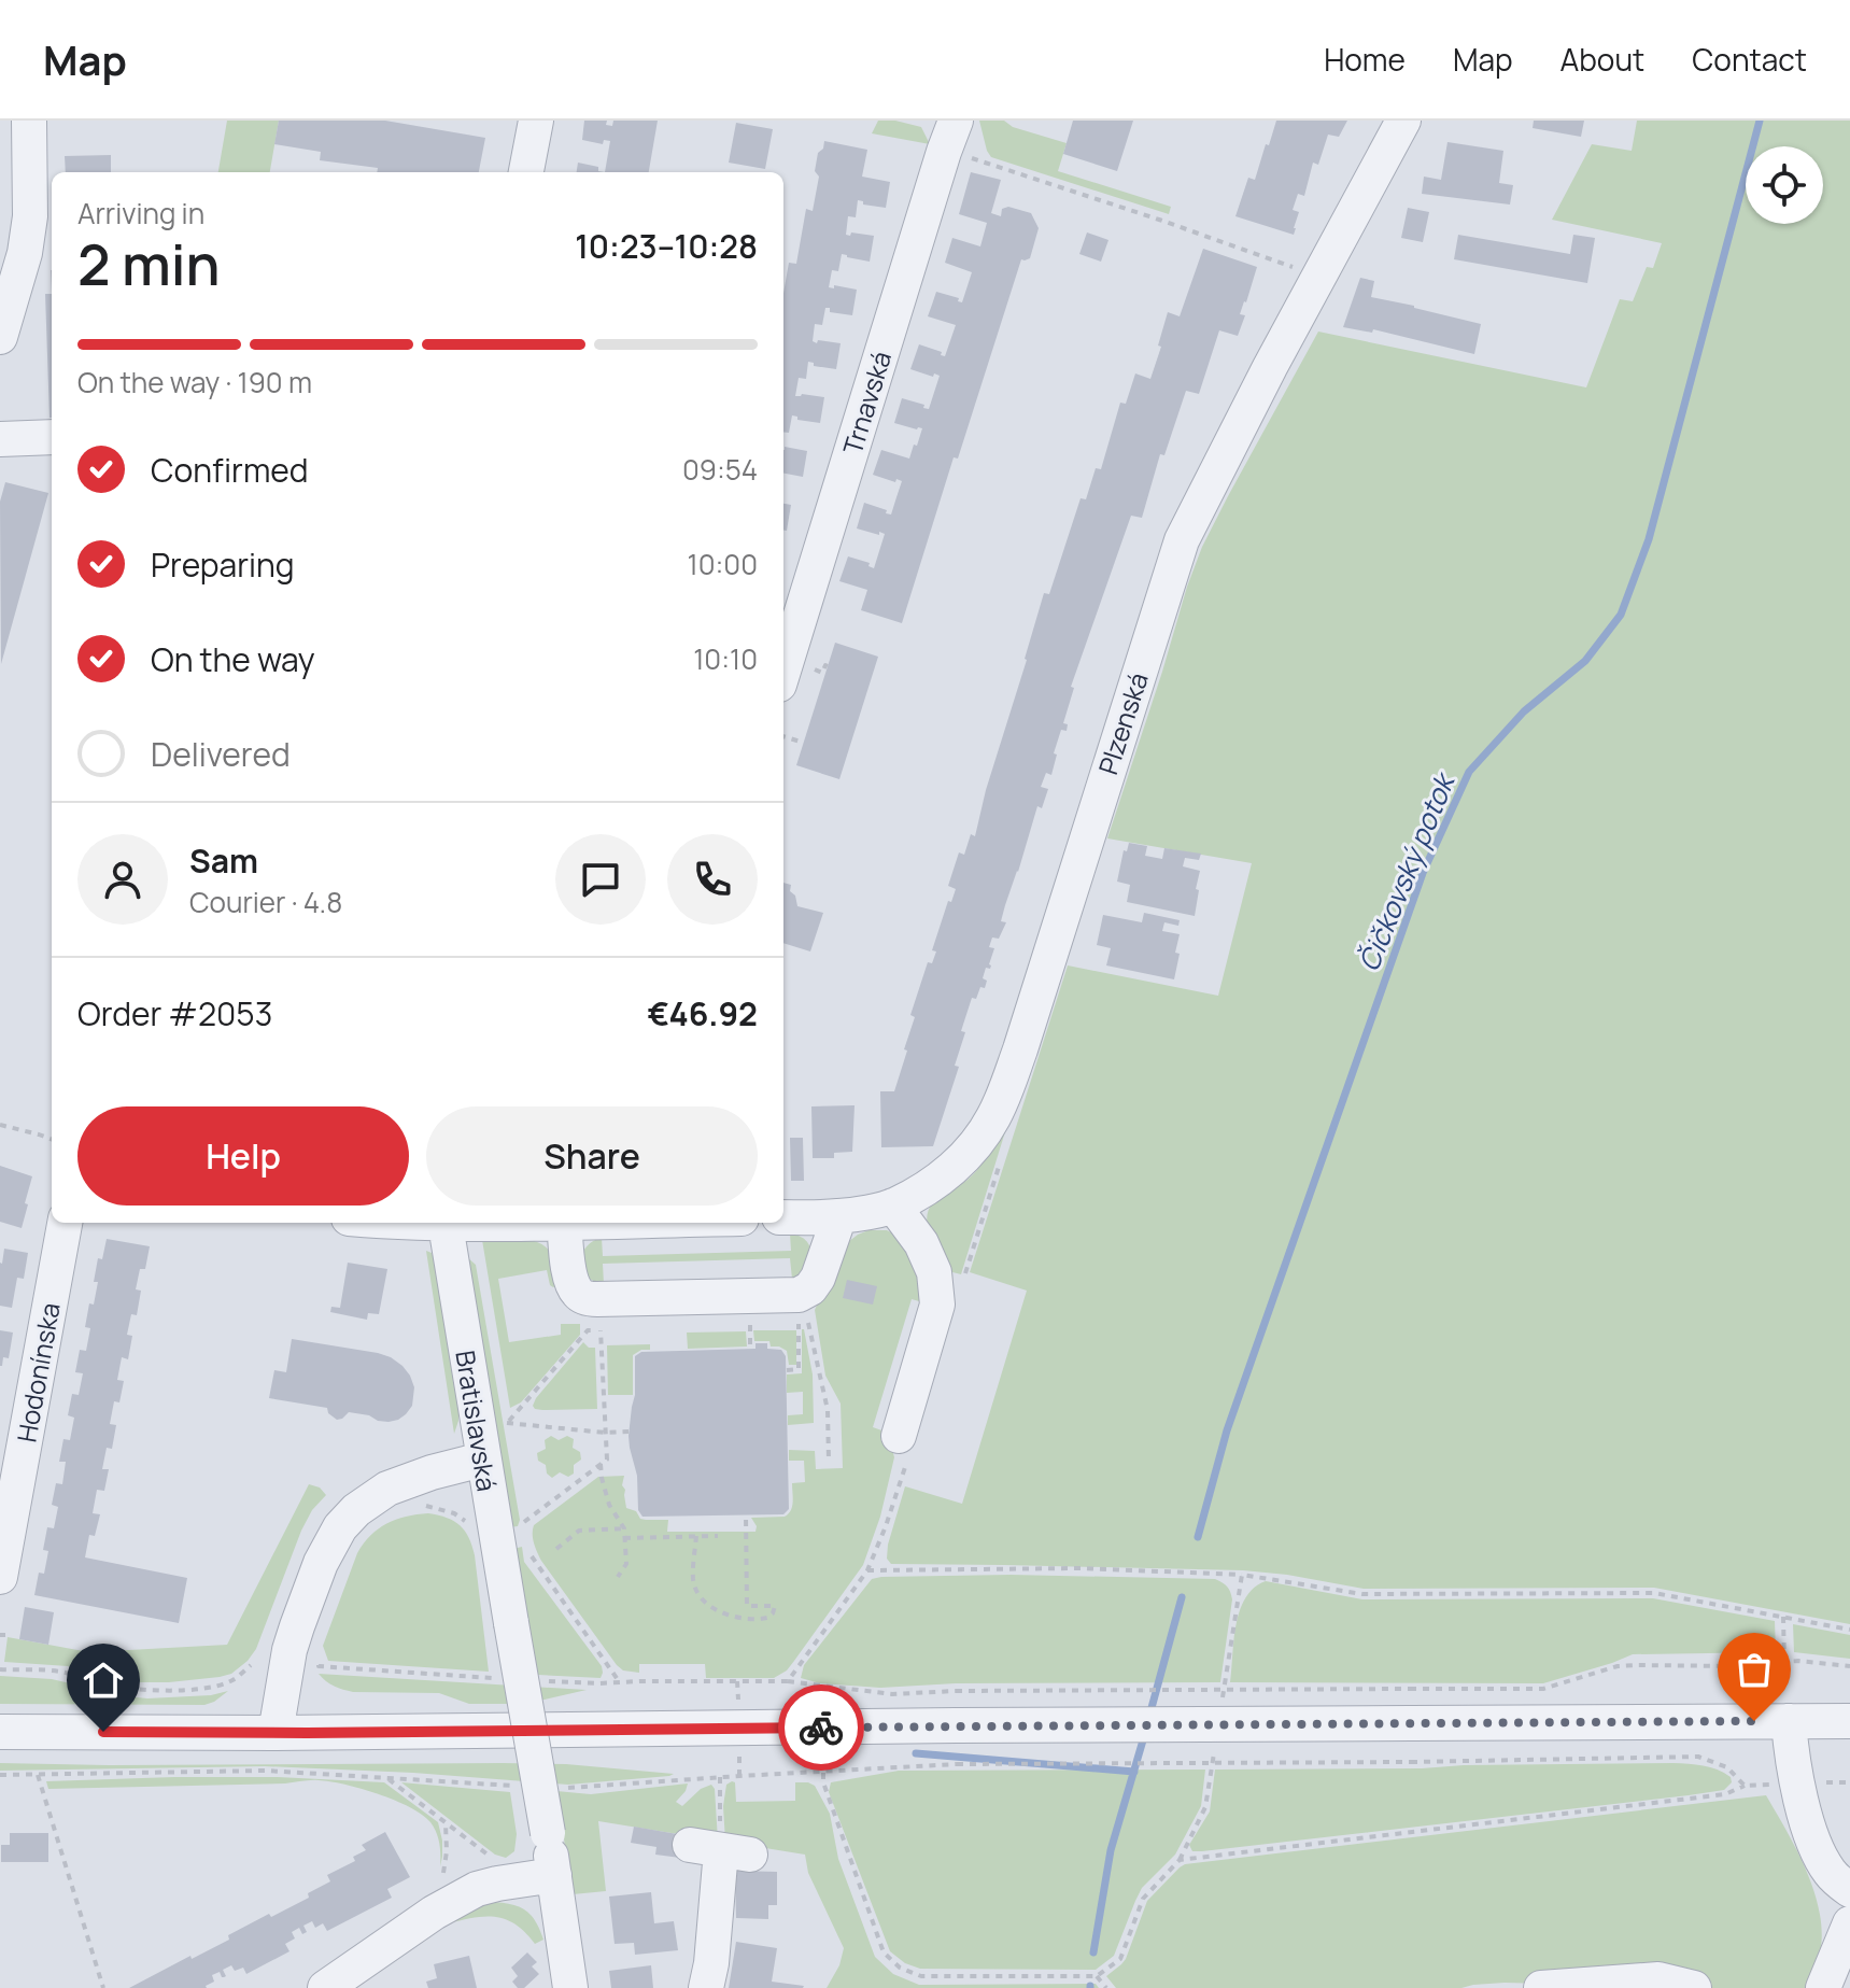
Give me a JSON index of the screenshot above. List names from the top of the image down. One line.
{"streets":{"street":["Trnavská","Plzenská","Hodonínska","Bratislavská"]},"water":["Čičkovský potok"],"page":{"header":"Map","nav":["Home","Map","About","Contact"],"heading":["2 min","Arriving in","10:23–10:28"],"panel":["Sam","Courier · 4.8","Order #2053","€46.92"],"bar":"On the way · 190 m","list":[["Confirmed","09:54"],["Preparing","10:00"],["On the way","10:10"],"Delivered"],"buttons":["Help","Share"]}}
